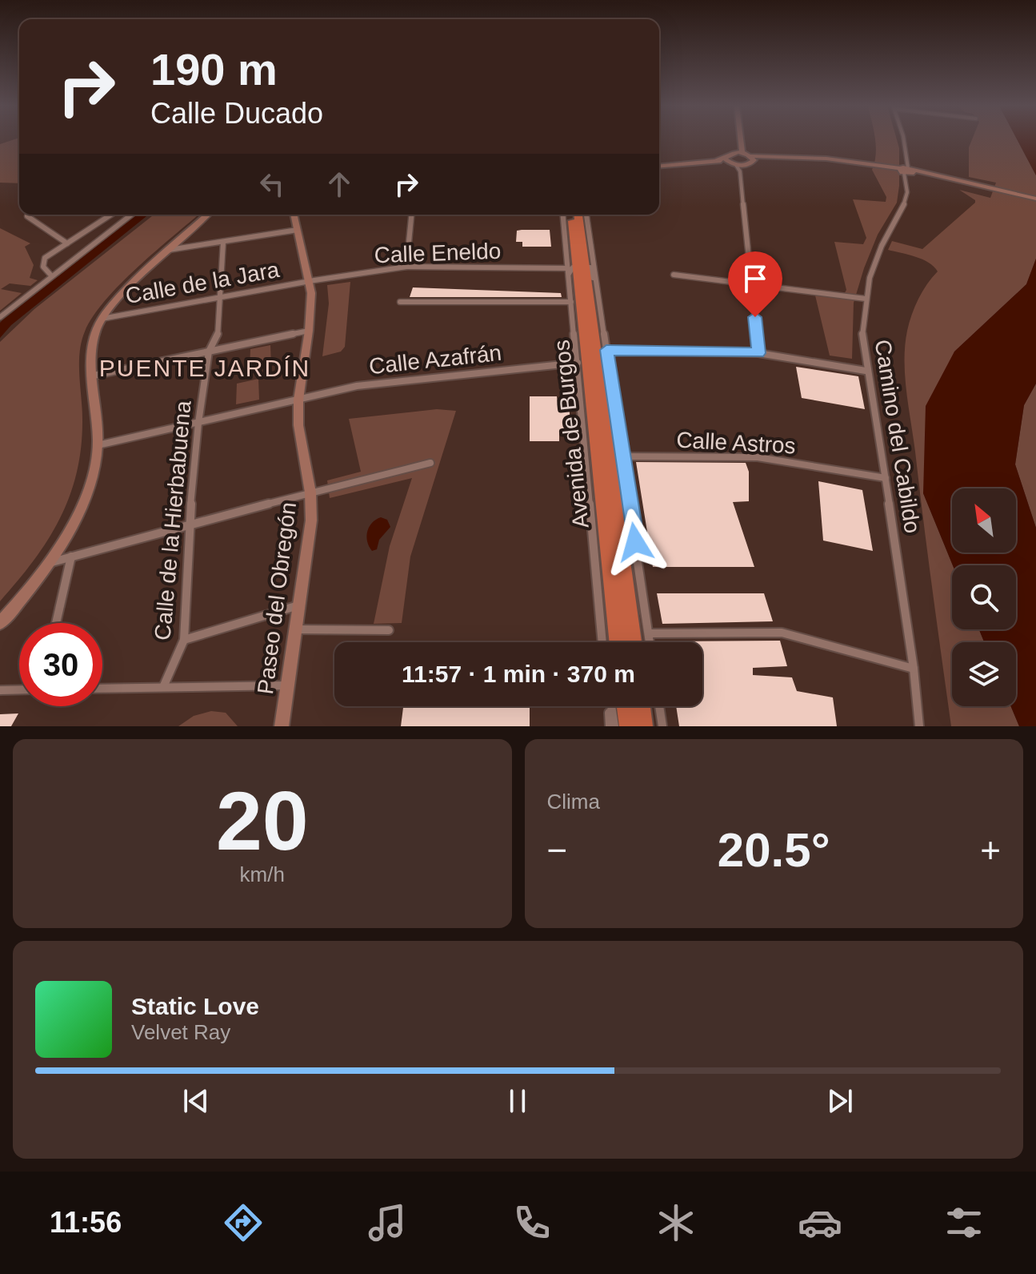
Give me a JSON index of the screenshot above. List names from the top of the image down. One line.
{"streets":{"highway":["Avenida de Burgos"],"street":["Calle Eneldo","Calle de la Jara","Calle Azafrán","Camino del Cabildo","Calle Astros","Calle de la Hierbabuena","Paseo del Obregón"]},"crossings":[["Calle Eneldo","Calle de la Jara"],["Calle Eneldo","Avenida de Burgos"],["Calle Eneldo","Paseo del Obregón"],["Calle de la Jara","Calle de la Hierbabuena"],["Calle de la Jara","Paseo del Obregón"],["Calle Azafrán","Avenida de Burgos"],["Calle Azafrán","Calle de la Hierbabuena"],["Calle Azafrán","Paseo del Obregón"],["Avenida de Burgos","Calle Astros"],["Camino del Cabildo","Calle Astros"]],"districts":["PUENTE JARDÍN"],"north":"top left","page":{"turn":["190 m","Calle Ducado"],"limit":"30","trip":"11:57 · 1 min · 370 m","tile":[["20","km/h"],"Clima"],"heat":["−","20.5°","+"],"song":["Static Love","Velvet Ray"],"tabs":"11:56"}}
